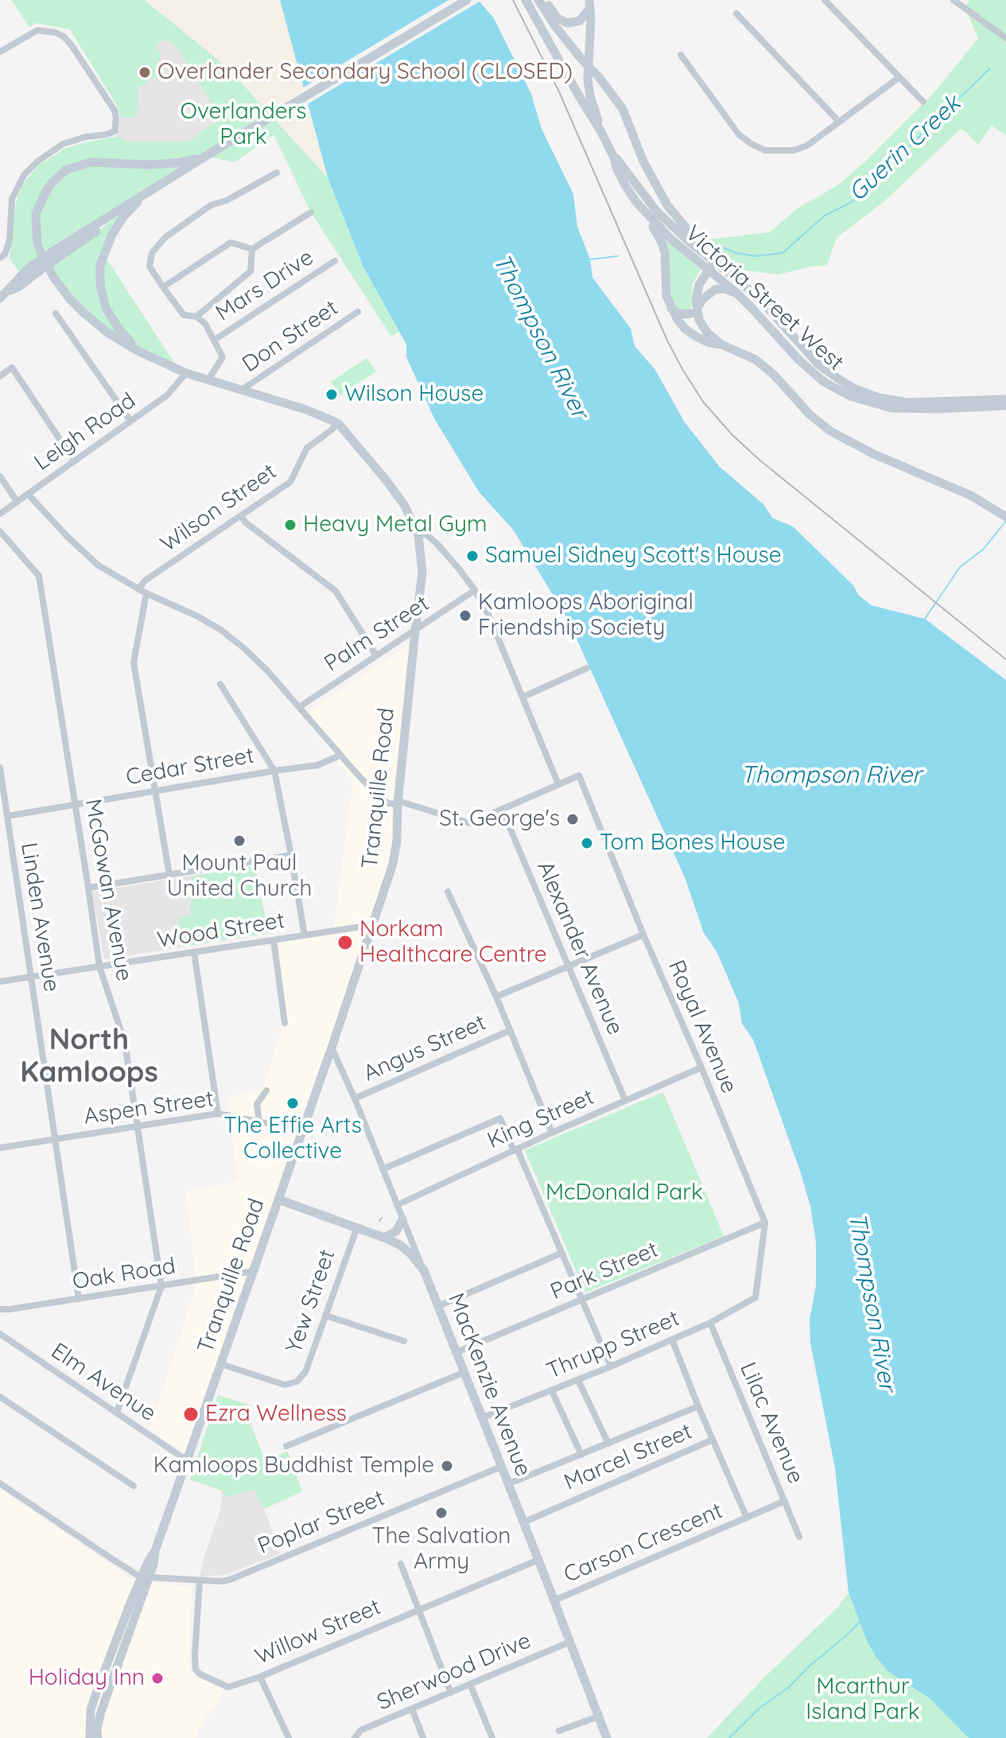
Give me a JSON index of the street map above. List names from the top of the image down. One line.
{"streets":{"main road":["Victoria Street West","Tranquille Road","Yew Street","MacKenzie Avenue"],"street":["Mars Drive","Don Street","Leigh Road","Wilson Street","Palm Street","Cedar Street","McGowan Avenue","Linden Avenue","Wood Street","Alexander Avenue","Royal Avenue","Angus Street","Aspen Street","King Street","Park Street","Oak Road","Thrupp Street","Elm Avenue","Lilac Avenue","Marcel Street","Poplar Street","Carson Crescent","Willow Street","Sherwood Drive"]},"crossings":[["Don Street","Tranquille Road"],["Leigh Road","Tranquille Road"],["Wilson Street","Tranquille Road"],["Palm Street","Tranquille Road"],["Cedar Street","McGowan Avenue"],["Cedar Street","Linden Avenue"],["Tranquille Road","Wood Street"],["Tranquille Road","Aspen Street"],["Tranquille Road","Oak Road"],["Tranquille Road","Yew Street"],["Tranquille Road","Elm Avenue"],["Tranquille Road","MacKenzie Avenue"],["Tranquille Road","Poplar Street"],["McGowan Avenue","Wood Street"],["McGowan Avenue","Aspen Street"],["McGowan Avenue","Oak Road"],["McGowan Avenue","Elm Avenue"],["Linden Avenue","Wood Street"],["Linden Avenue","Aspen Street"],["Linden Avenue","Oak Road"],["Alexander Avenue","King Street"],["Royal Avenue","King Street"],["Royal Avenue","Park Street"],["Royal Avenue","Thrupp Street"],["Angus Street","MacKenzie Avenue"],["King Street","MacKenzie Avenue"],["Park Street","MacKenzie Avenue"],["Yew Street","MacKenzie Avenue"],["Thrupp Street","MacKenzie Avenue"],["Thrupp Street","Lilac Avenue"],["Thrupp Street","Carson Crescent"],["MacKenzie Avenue","Marcel Street"],["MacKenzie Avenue","Poplar Street"],["MacKenzie Avenue","Carson Crescent"],["MacKenzie Avenue","Willow Street"],["MacKenzie Avenue","Sherwood Drive"],["Lilac Avenue","Carson Crescent"],["Marcel Street","Carson Crescent"],["Poplar Street","Willow Street"]],"districts":["North Kamloops"],"water":["Guerin Creek","Thompson River"],"parks":["Overlanders Park","McDonald Park","Mcarthur Island Park"],"places":["Overlander Secondary School (CLOSED)","Wilson House","Heavy Metal Gym","Samuel Sidney Scott's House","Kamloops Aboriginal Friendship Society","St. George's","Mount Paul United Church","Tom Bones House","Norkam Healthcare Centre","The Effie Arts Collective","Ezra Wellness","Kamloops Buddhist Temple","The Salvation Army","Holiday Inn"]}
